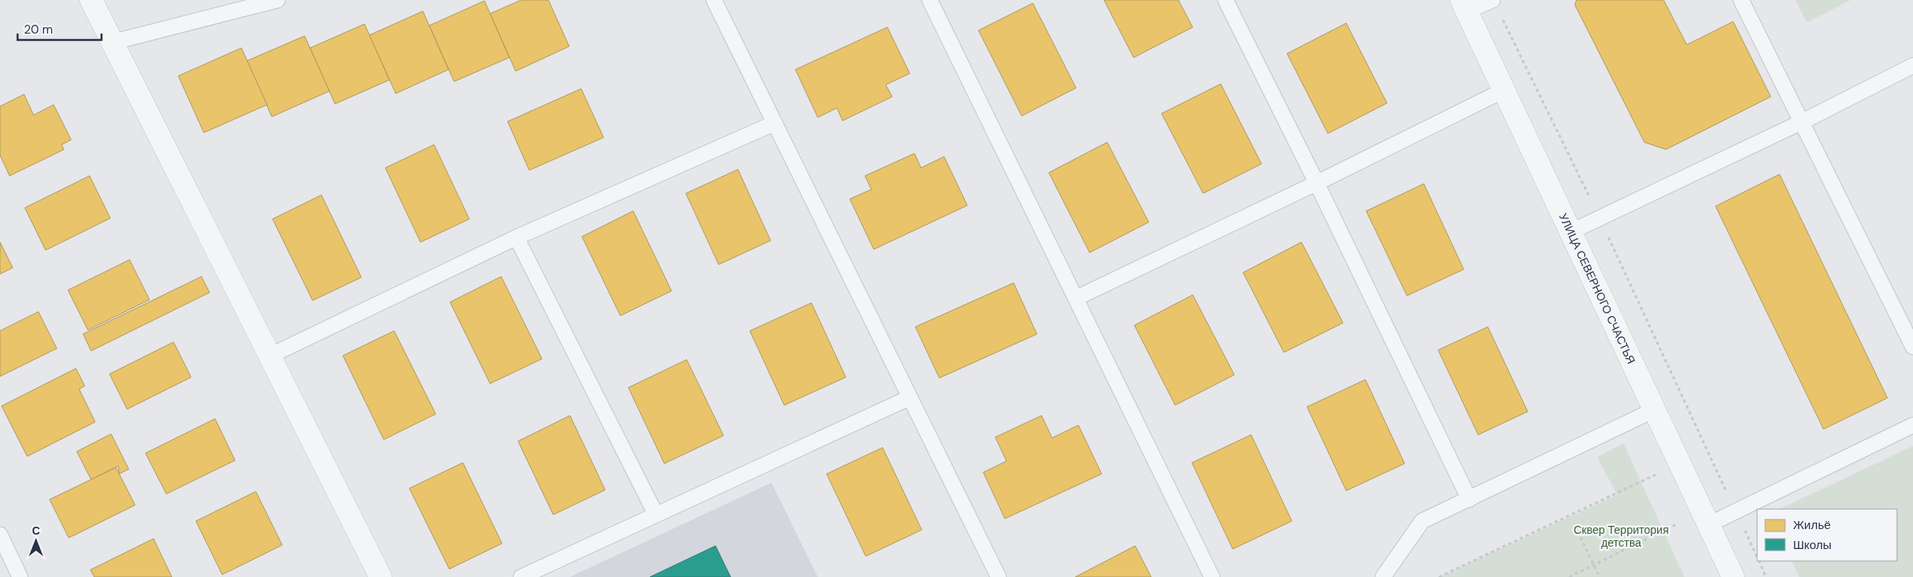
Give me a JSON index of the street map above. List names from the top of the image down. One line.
{"streets":{"street":["УЛИЦА СЕВЕРНОГО СЧАСТЬЯ"]},"parks":["Сквер Территория детства"],"legend":["Жильё","Школы"],"scale_bar":"20 m","north":"top"}
